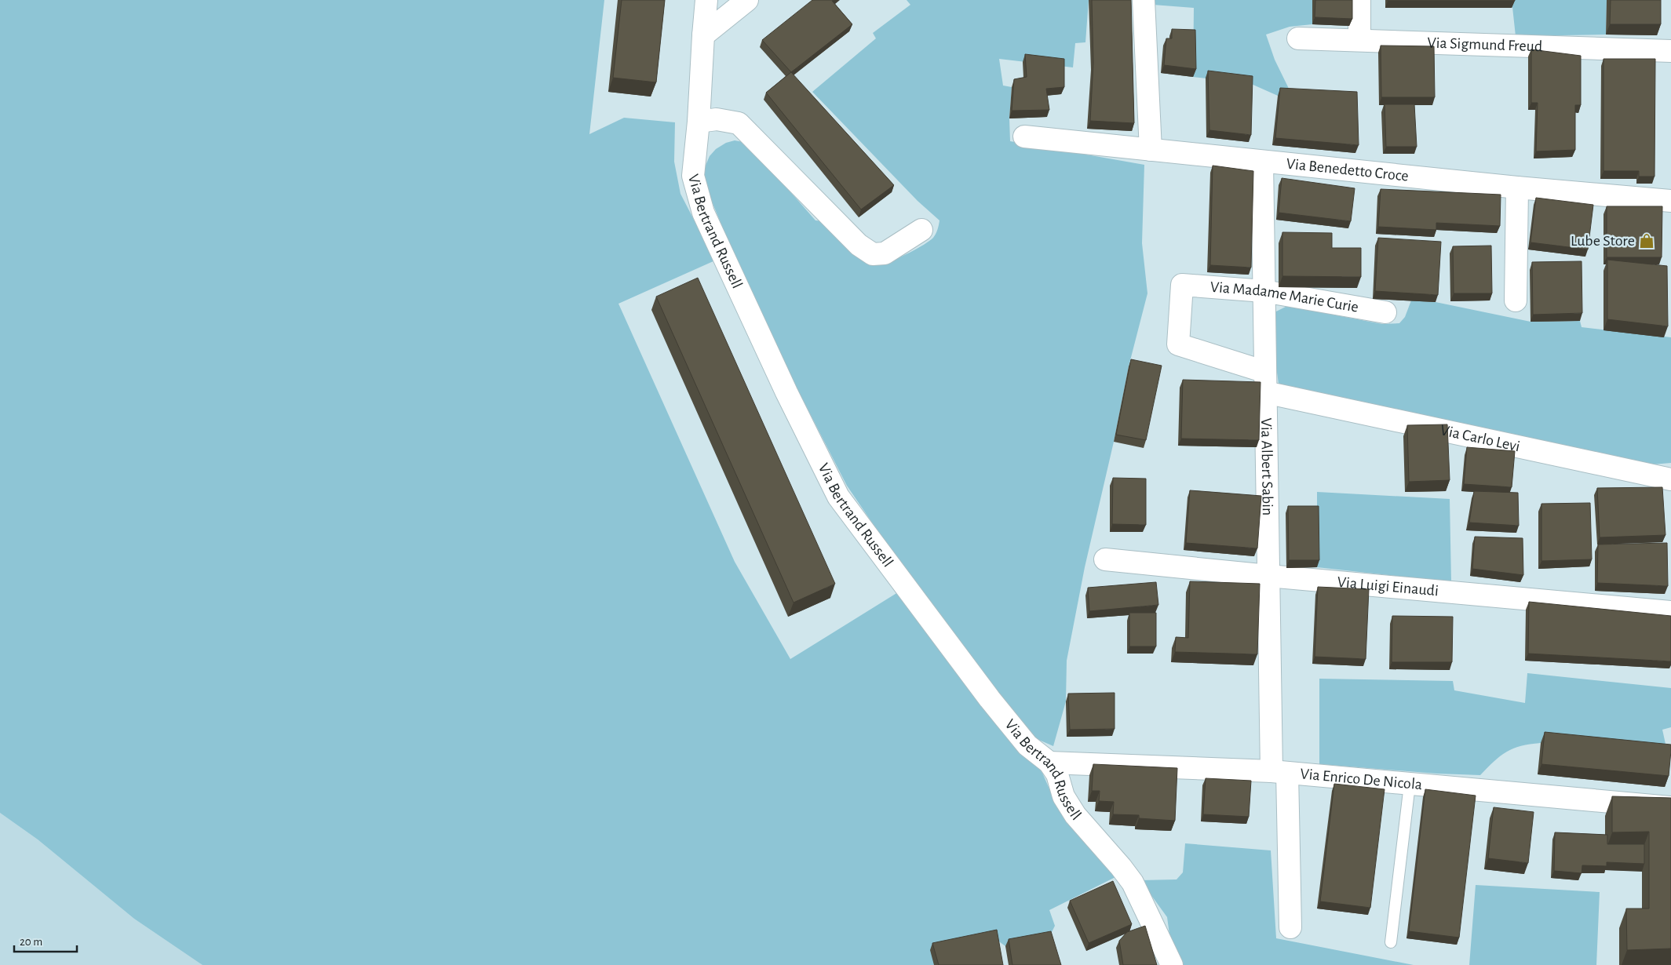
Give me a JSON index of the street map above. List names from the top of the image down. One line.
{"streets":{"street":["Via Sigmund Freud","Via Benedetto Croce","Via Bertrand Russell","Via Madame Marie Curie","Via Carlo Levi","Via Albert Sabin","Via Luigi Einaudi","Via Enrico De Nicola"]},"crossings":[["Via Benedetto Croce","Via Albert Sabin"],["Via Bertrand Russell","Via Enrico De Nicola"],["Via Madame Marie Curie","Via Carlo Levi"],["Via Madame Marie Curie","Via Albert Sabin"],["Via Carlo Levi","Via Albert Sabin"],["Via Albert Sabin","Via Luigi Einaudi"],["Via Albert Sabin","Via Enrico De Nicola"]],"places":{"shop":["Lube Store"]},"scale_bar":"20 m"}
